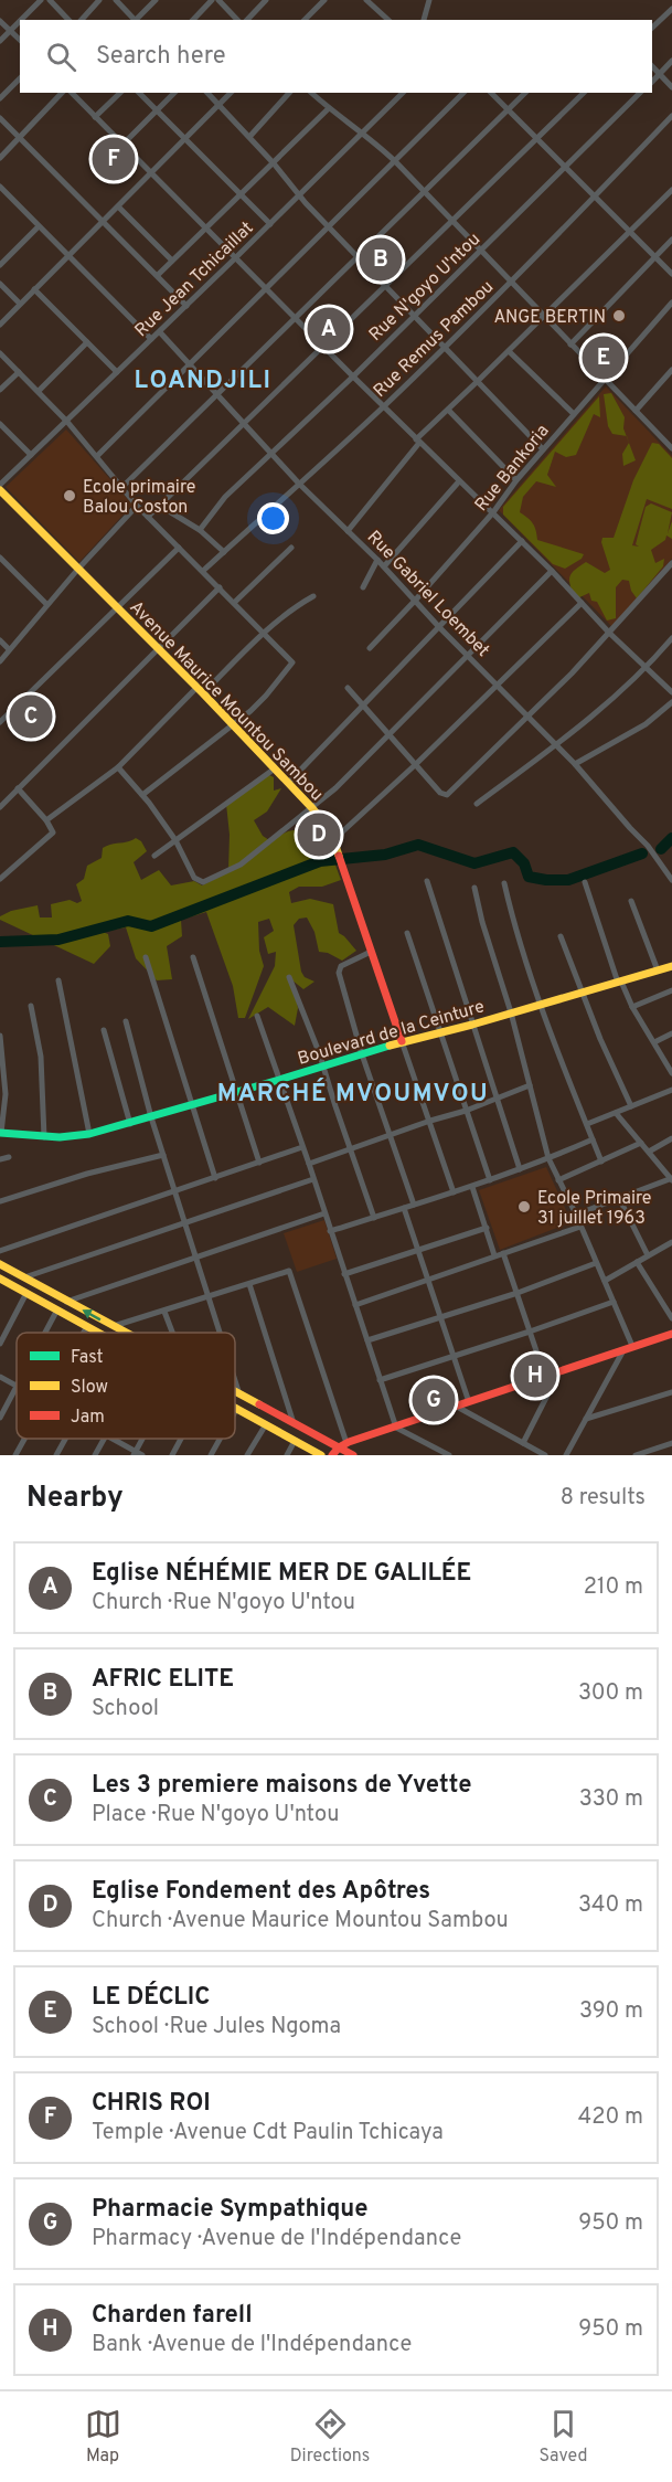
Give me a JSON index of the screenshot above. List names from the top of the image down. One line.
{"streets":{"street":["Rue Jean Tchicaillat","Rue N'goyo U'ntou","Rue Remus Pambou","Rue Bankoria","Rue Gabriel Loembet","Avenue Maurice Mountou Sambou","Boulevard de la Ceinture"]},"crossings":[["Rue Jean Tchicaillat","Rue Gabriel Loembet"],["Rue N'goyo U'ntou","Rue Gabriel Loembet"],["Rue Remus Pambou","Rue Gabriel Loembet"],["Rue Bankoria","Rue Gabriel Loembet"],["Avenue Maurice Mountou Sambou","Boulevard de la Ceinture"]],"districts":["LOANDJILI","MARCHÉ MVOUMVOU"],"places":["ANGE BERTIN","Ecole primaire Balou Coston","Ecole Primaire 31 juillet 1963"],"legend":["Fast","Slow","Jam"],"page":{"search":"Search here","pins":["F","B","A","E","C","D","H","G"],"heading":["Nearby","8 results"],"list":[{"mark":"A","name":"Eglise NÉHÉMIE MER DE GALILÉE","note":"Church · Rue N'goyo U'ntou","value":"210 m"},{"mark":"B","name":"AFRIC ELITE","note":"School","value":"300 m"},{"mark":"C","name":"Les 3 premiere maisons de Yvette","note":"Place · Rue N'goyo U'ntou","value":"330 m"},{"mark":"D","name":"Eglise Fondement des Apôtres","note":"Church · Avenue Maurice Mountou Sambou","value":"340 m"},{"mark":"E","name":"LE DÉCLIC","note":"School · Rue Jules Ngoma","value":"390 m"},{"mark":"F","name":"CHRIS ROI","note":"Temple · Avenue Cdt Paulin Tchicaya","value":"420 m"},{"mark":"G","name":"Pharmacie Sympathique","note":"Pharmacy · Avenue de l'Indépendance","value":"950 m"},{"mark":"H","name":"Charden farell","note":"Bank · Avenue de l'Indépendance","value":"950 m"}],"nav":["Map","Directions","Saved"]}}
